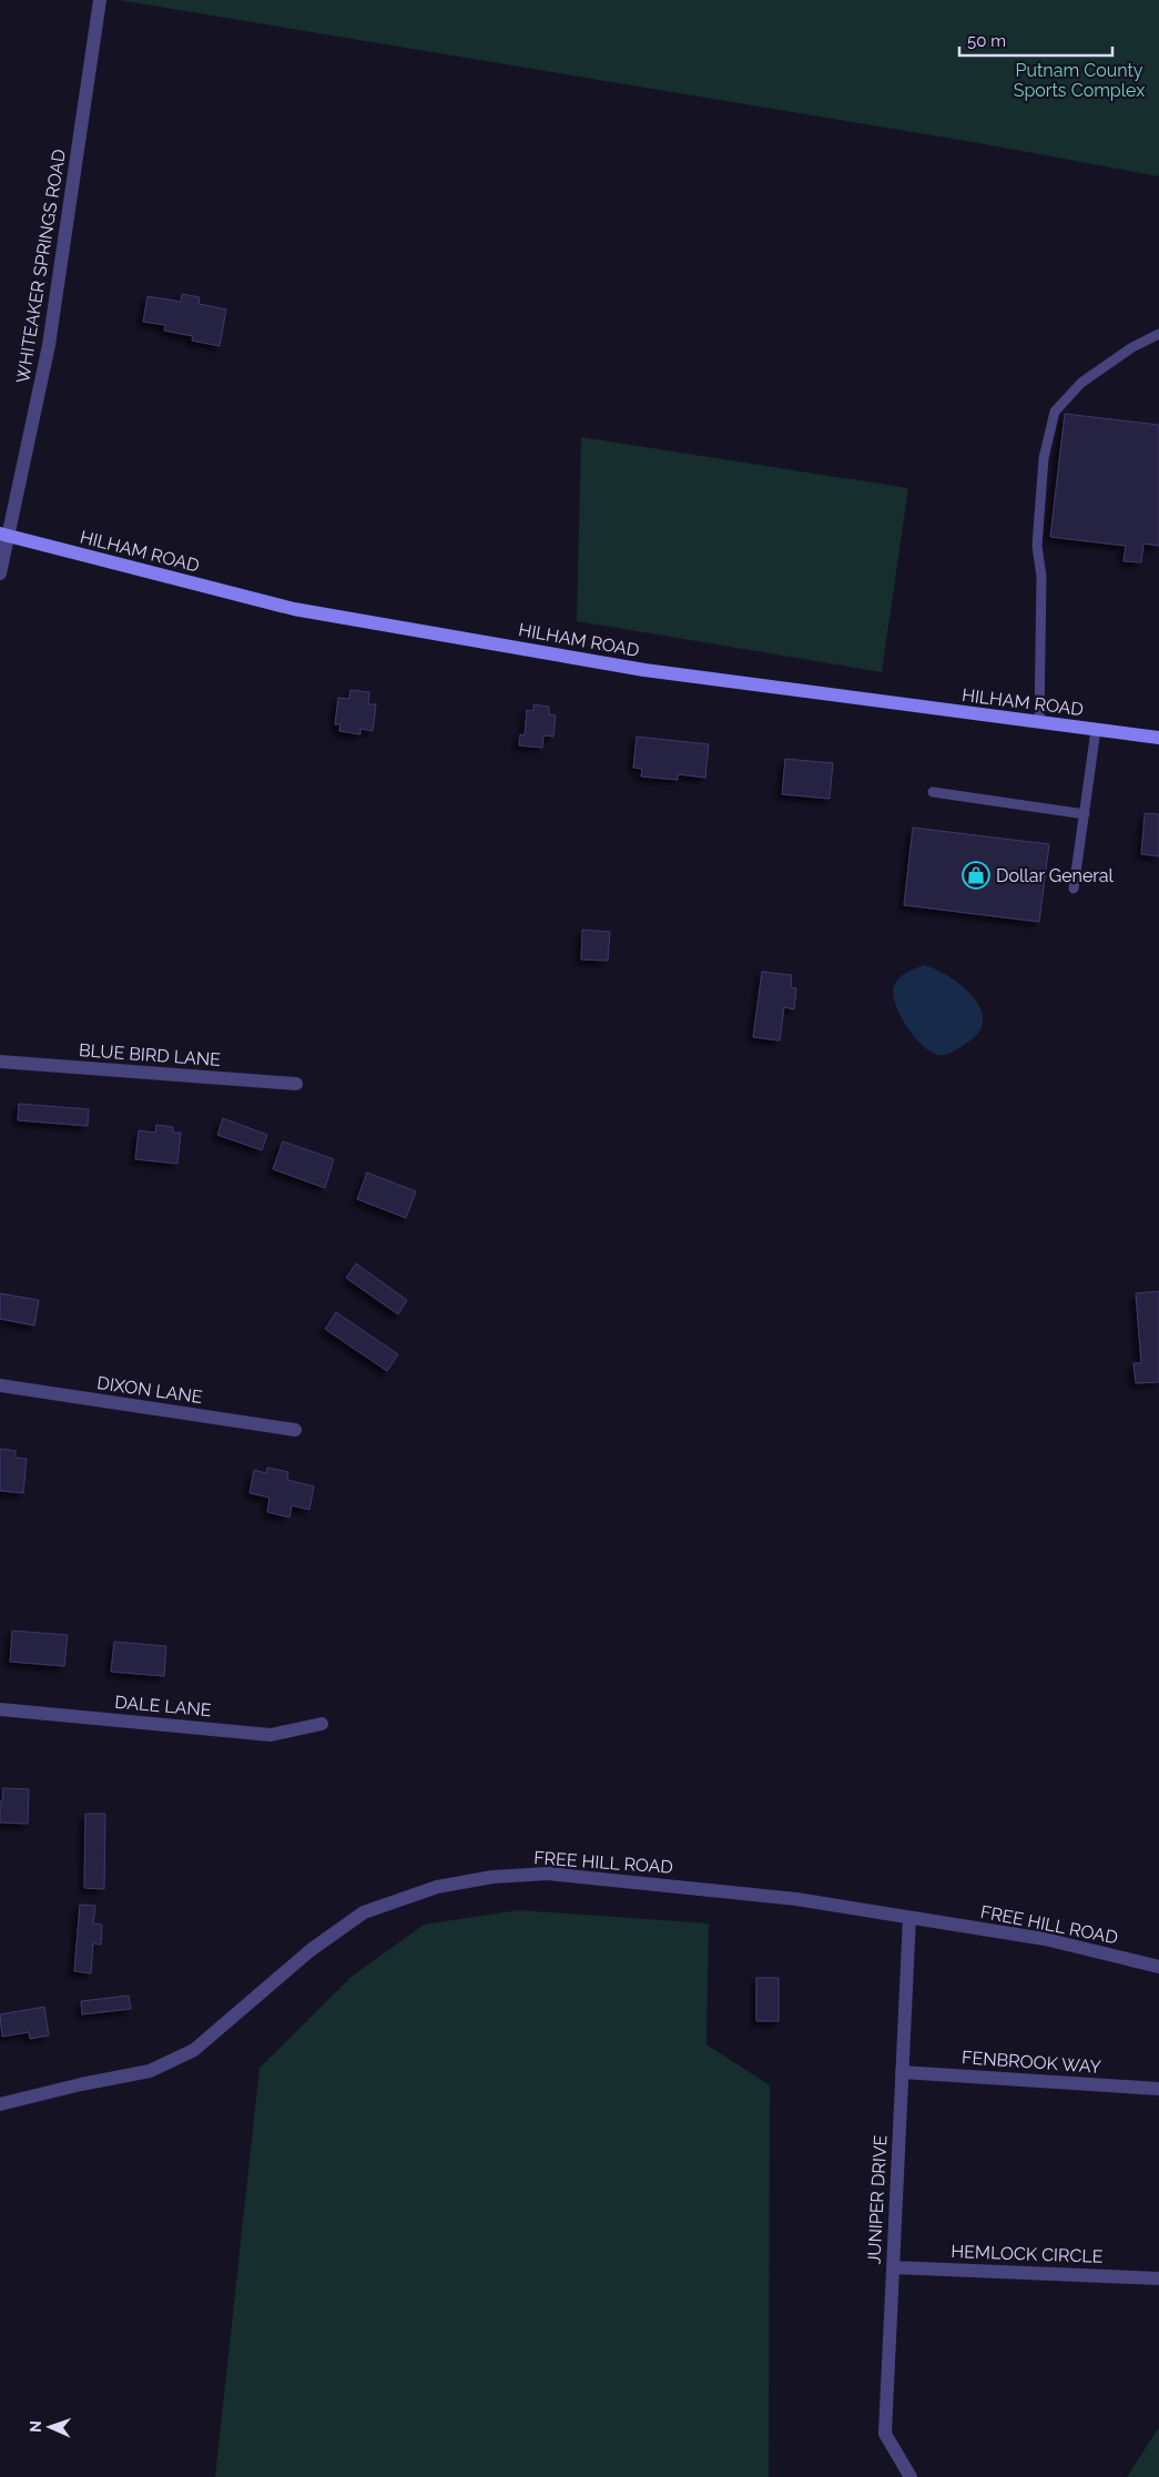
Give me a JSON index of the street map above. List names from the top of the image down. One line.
{"streets":{"main road":["HILHAM ROAD"],"street":["WHITEAKER SPRINGS ROAD","BLUE BIRD LANE","DIXON LANE","DALE LANE","FREE HILL ROAD","FENBROOK WAY","JUNIPER DRIVE","HEMLOCK CIRCLE"]},"crossings":[["WHITEAKER SPRINGS ROAD","HILHAM ROAD"],["FREE HILL ROAD","JUNIPER DRIVE"],["FENBROOK WAY","JUNIPER DRIVE"],["JUNIPER DRIVE","HEMLOCK CIRCLE"]],"parks":["Putnam County Sports Complex"],"places":{"shop":["Dollar General"]},"scale_bar":"50 m","north":"left"}
